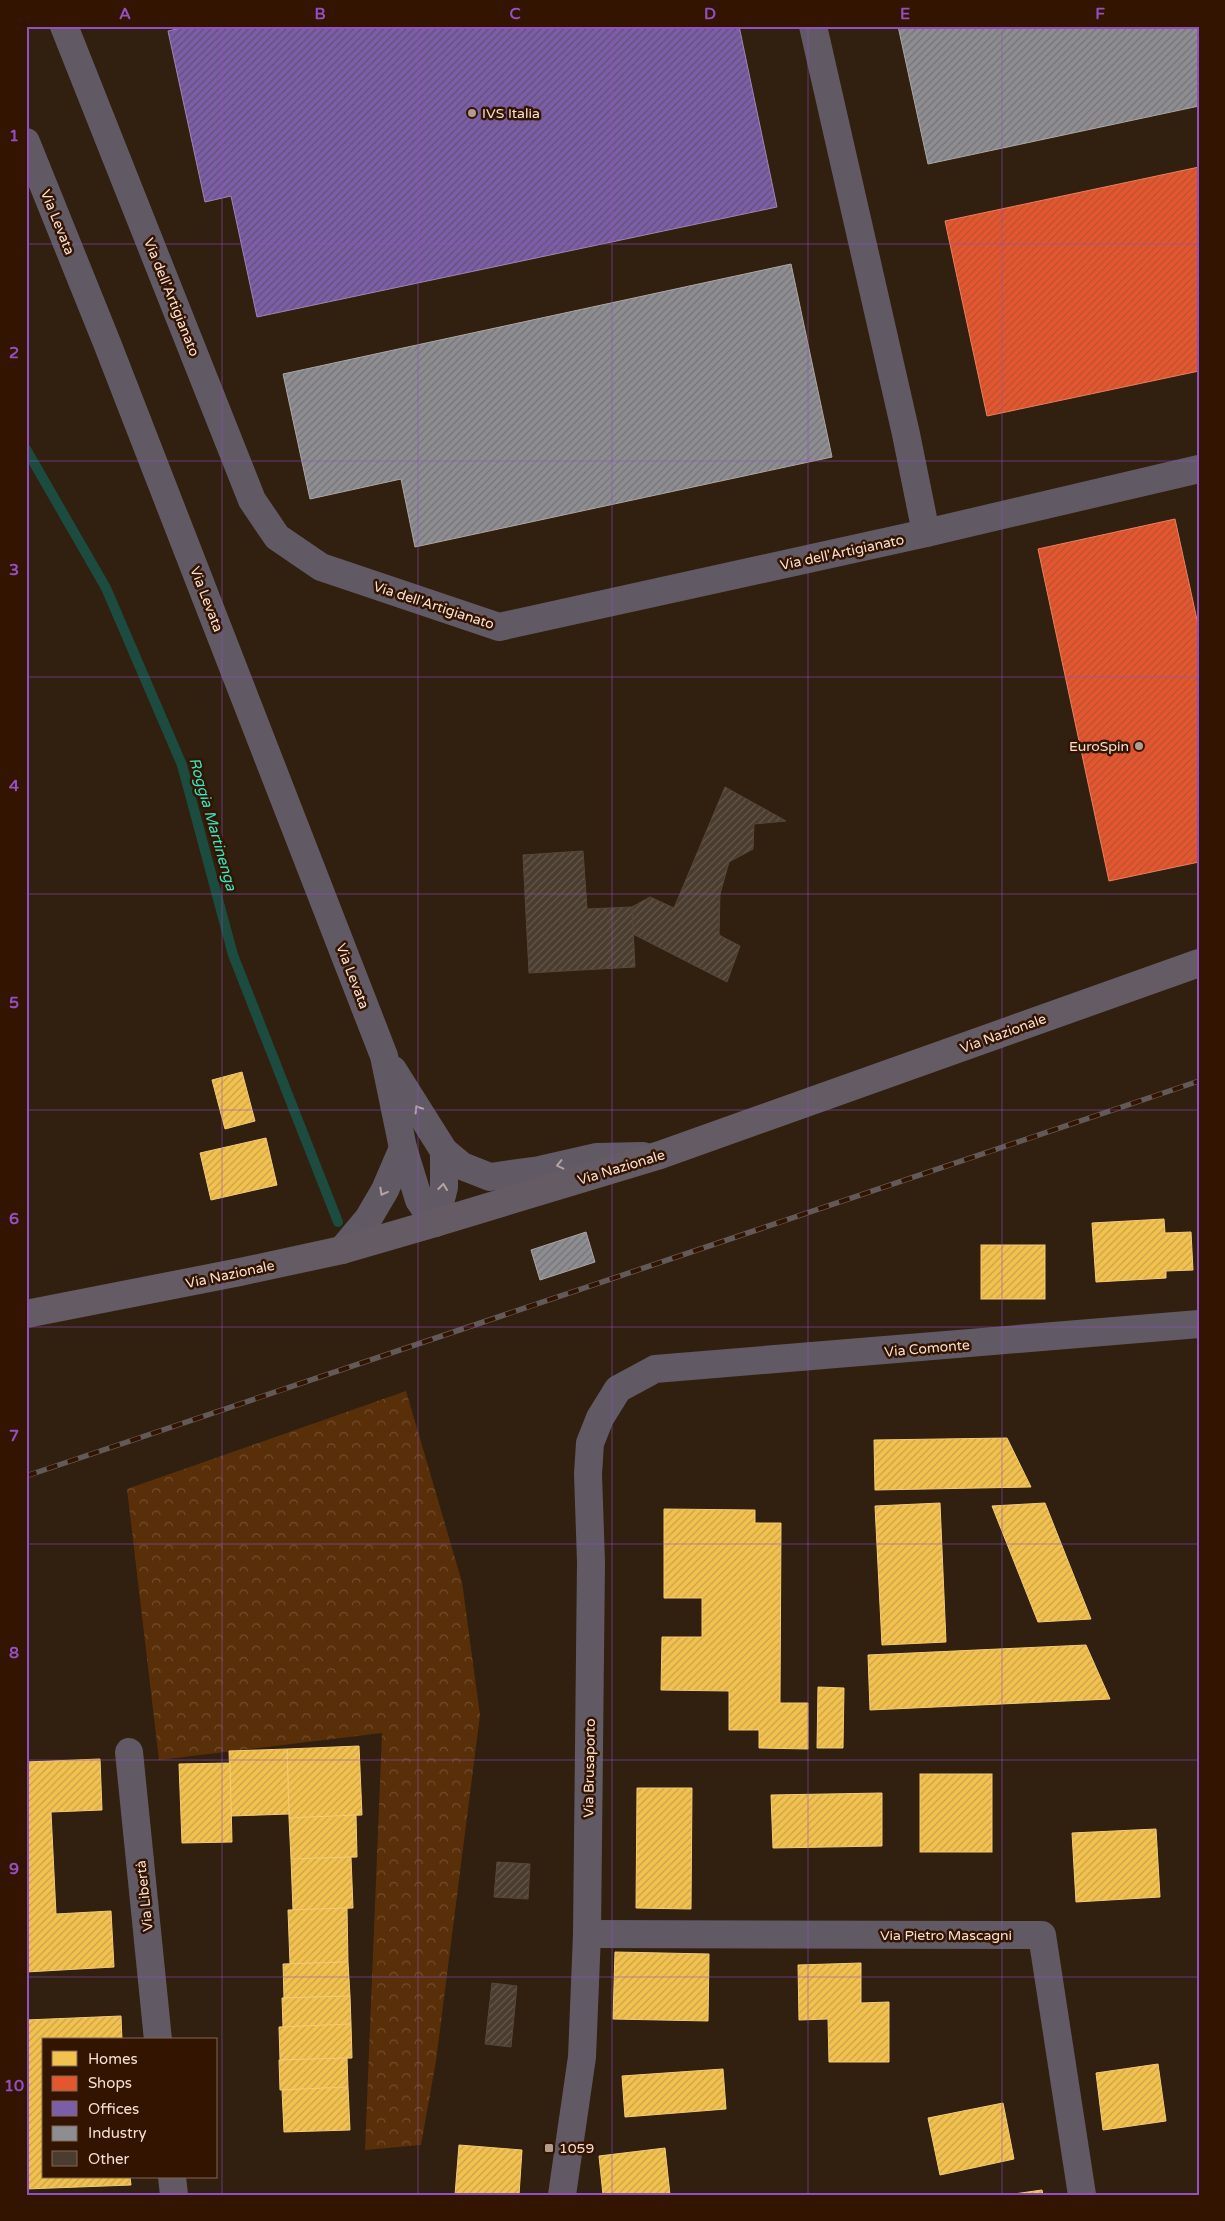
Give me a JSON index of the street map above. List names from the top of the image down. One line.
{"streets":{"main road":["Via Nazionale"],"street":["Via Levata","Via dell'Artigianato","Via Comonte","Via Brusaporto","Via Libertà","Via Pietro Mascagni"]},"crossings":[["Via Levata","Via Nazionale"],["Via Comonte","Via Brusaporto"],["Via Brusaporto","Via Pietro Mascagni"]],"water":["Roggia Martinenga"],"places":{"other":["IVS Italia","EuroSpin"],"transit":["1059"]},"legend":["Homes","Shops","Offices","Industry","Other"],"grid":{"columns":["A","B","C","D","E","F"],"rows":["1","2","3","4","5","6","7","8","9","10"]}}
